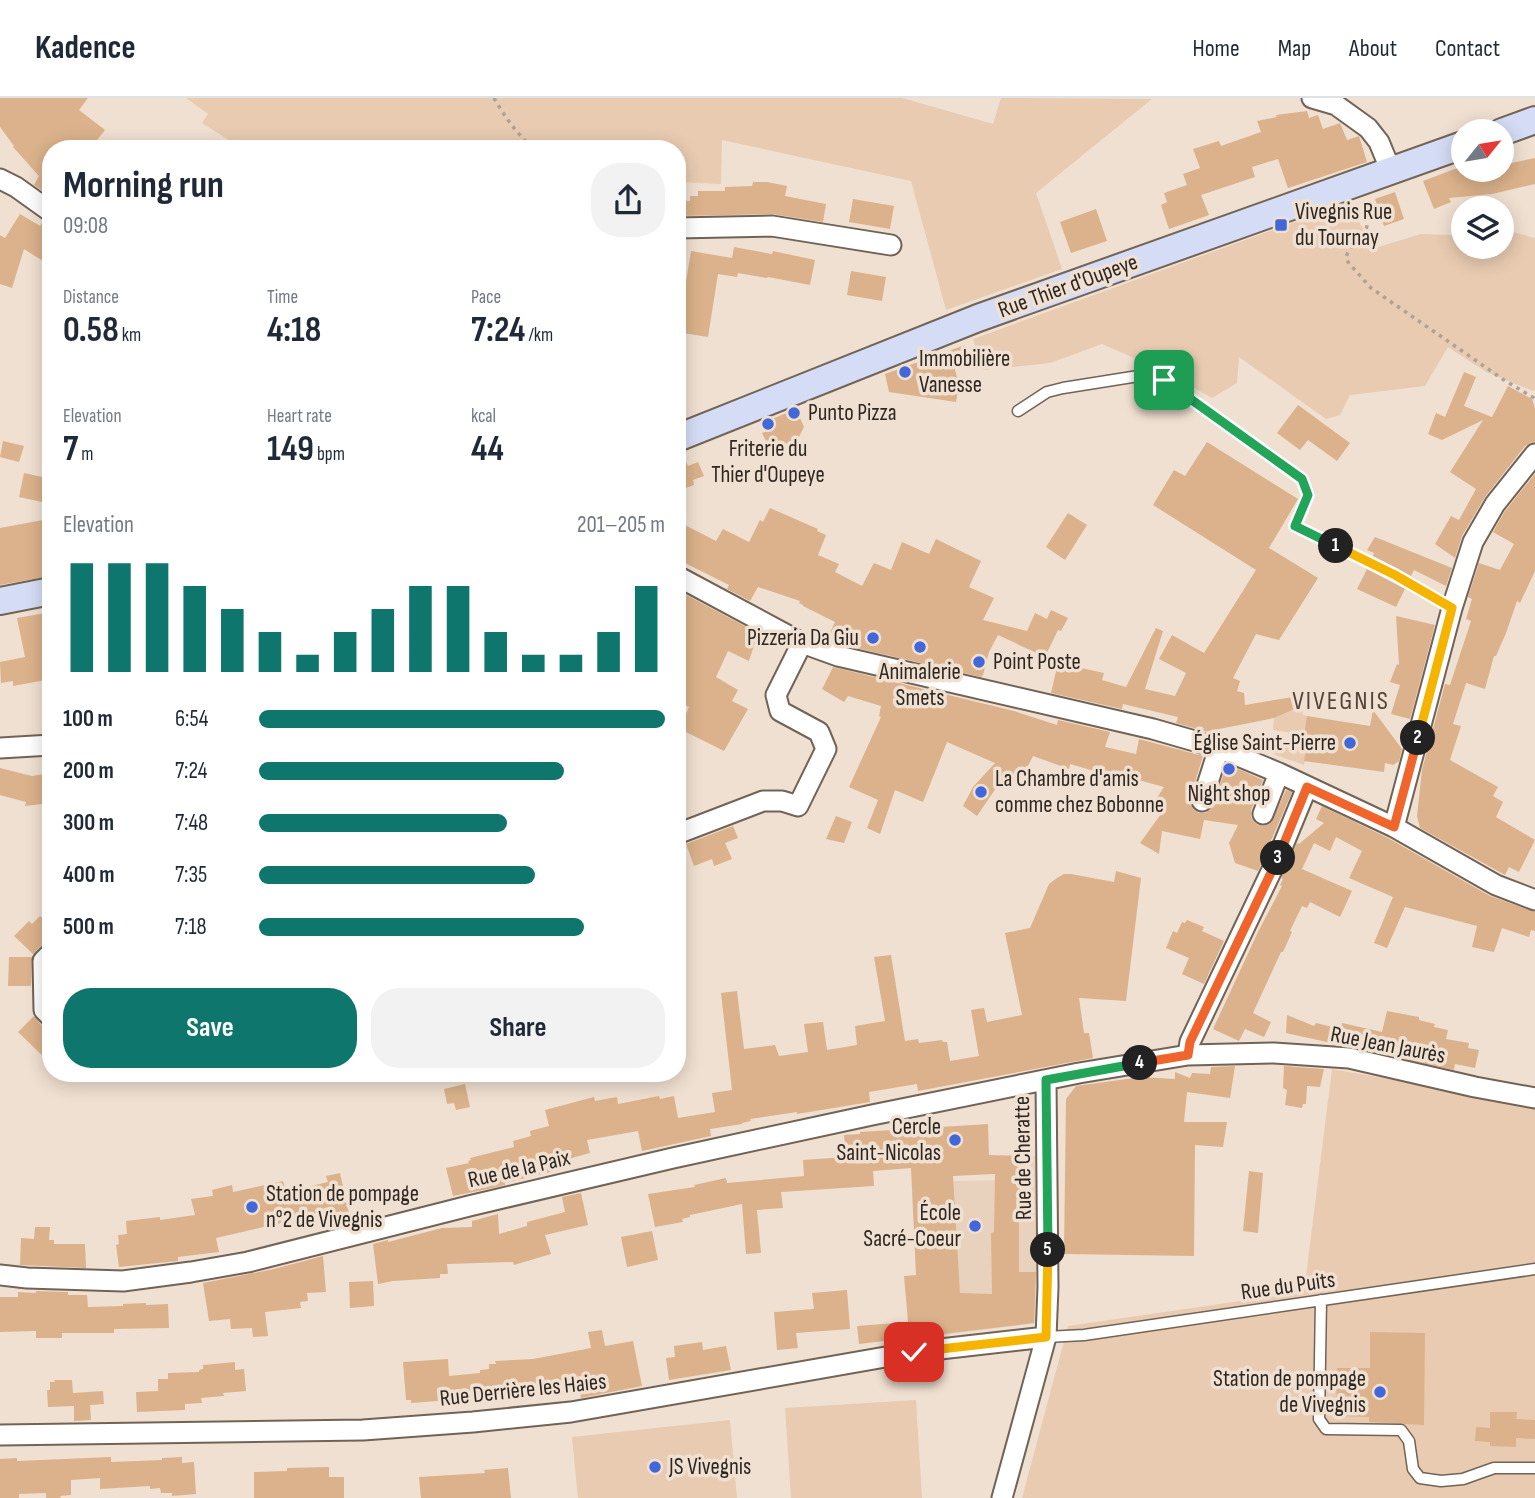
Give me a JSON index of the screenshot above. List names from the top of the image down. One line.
{"streets":{"main road":["Rue Thier d'Oupeye"],"street":["Rue Jean Jaurès","Rue de Cheratte","Rue de la Paix","Rue Derrière les Haies"],"lane":["Rue du Puits"]},"crossings":[["Rue Jean Jaurès","Rue de Cheratte"],["Rue de Cheratte","Rue de la Paix"],["Rue de Cheratte","Rue du Puits"],["Rue de Cheratte","Rue Derrière les Haies"],["Rue du Puits","Rue Derrière les Haies"]],"districts":["VIVEGNIS"],"places":{"transit":["Vivegnis Rue du Tournay"],"other":["Immobilière Vanesse","Punto Pizza","Friterie du Thier d'Oupeye","Pizzeria Da Giu","Animalerie Smets","Point Poste","Église Saint-Pierre","Night shop","La Chambre d'amis comme chez Bobonne","Cercle Saint-Nicolas","Station de pompage n°2 de Vivegnis","École Sacré-Coeur","Station de pompage de Vivegnis","JS Vivegnis"]},"north":"top right","page":{"header":"Kadence","nav":["Home","Map","About","Contact"],"heading":["Morning run","09:08"],"stats":[["Distance","0.58 km"],["Time","4:18"],["Pace","7:24 /km"],["Elevation","7 m"],["Heart rate","149 bpm"],["kcal","44"]],"chart":["Elevation","201–205 m"],"pins":["1","2","3","4","5"],"list":[{"name":"100 m","note":"6:54"},{"name":"200 m","note":"7:24"},{"name":"300 m","note":"7:48"},{"name":"400 m","note":"7:35"},{"name":"500 m","note":"7:18"}],"buttons":["Save","Share"]}}
